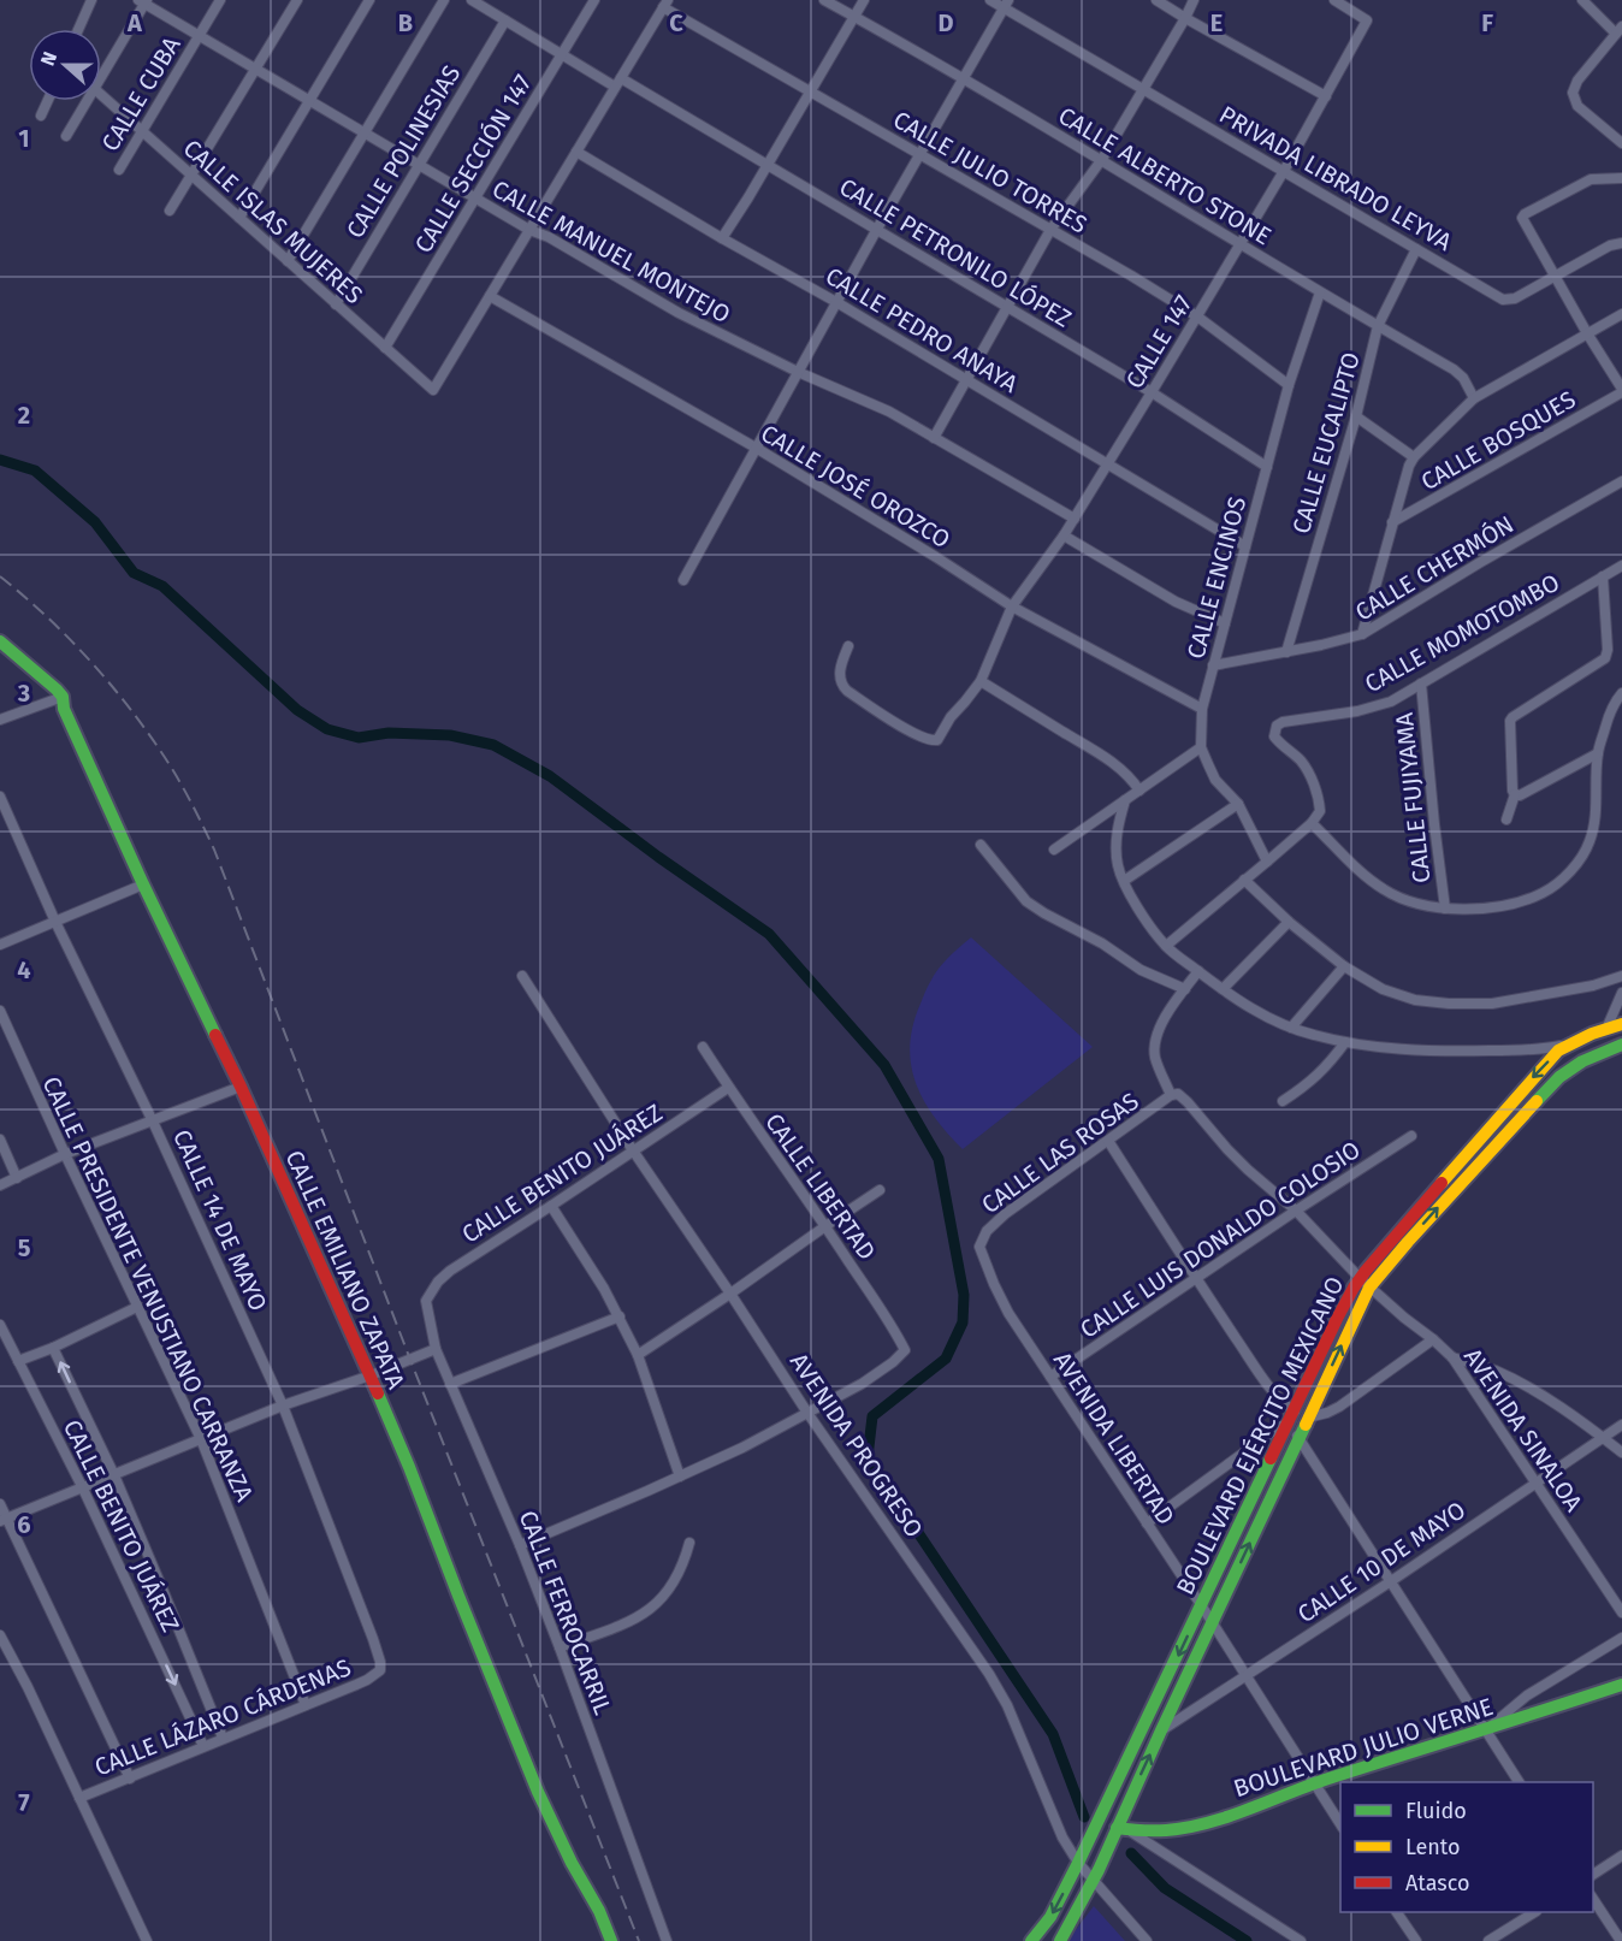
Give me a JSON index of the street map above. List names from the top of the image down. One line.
{"streets":{"main road":["CALLE EMILIANO ZAPATA","BOULEVARD EJÉRCITO MEXICANO","BOULEVARD JULIO VERNE"],"street":["CALLE CUBA","CALLE POLINESIAS","CALLE SECCIÓN 147","CALLE JULIO TORRES","CALLE ALBERTO STONE","PRIVADA LIBRADO LEYVA","CALLE ISLAS MUJERES","CALLE MANUEL MONTEJO","CALLE PETRONILO LÓPEZ","CALLE PEDRO ANAYA","CALLE 147","CALLE BOSQUES","CALLE EUCALIPTO","CALLE JOSÉ OROZCO","CALLE CHERMÓN","CALLE ENCINOS","CALLE MOMOTOMBO","CALLE FUJIYAMA","CALLE LAS ROSAS","CALLE BENITO JUÁREZ","CALLE LIBERTAD","CALLE 14 DE MAYO","CALLE LUIS DONALDO COLOSIO","CALLE PRESIDENTE VENUSTIANO CARRANZA","AVENIDA SINALOA","AVENIDA LIBERTAD","AVENIDA PROGRESO","CALLE 10 DE MAYO","CALLE FERROCARRIL","CALLE LÁZARO CÁRDENAS"]},"crossings":[["CALLE CUBA","CALLE ISLAS MUJERES"],["CALLE CUBA","CALLE MANUEL MONTEJO"],["CALLE POLINESIAS","CALLE ISLAS MUJERES"],["CALLE POLINESIAS","CALLE MANUEL MONTEJO"],["CALLE POLINESIAS","CALLE PETRONILO LÓPEZ"],["CALLE SECCIÓN 147","CALLE ISLAS MUJERES"],["CALLE SECCIÓN 147","CALLE MANUEL MONTEJO"],["CALLE SECCIÓN 147","CALLE PETRONILO LÓPEZ"],["CALLE JULIO TORRES","CALLE 147"],["CALLE JULIO TORRES","CALLE ENCINOS"],["CALLE ALBERTO STONE","CALLE 147"],["CALLE ALBERTO STONE","CALLE EUCALIPTO"],["CALLE ALBERTO STONE","CALLE ENCINOS"],["PRIVADA LIBRADO LEYVA","CALLE 147"],["PRIVADA LIBRADO LEYVA","CALLE EUCALIPTO"],["CALLE ISLAS MUJERES","CALLE JOSÉ OROZCO"],["CALLE MANUEL MONTEJO","CALLE 147"],["CALLE PETRONILO LÓPEZ","CALLE 147"],["CALLE PETRONILO LÓPEZ","CALLE ENCINOS"],["CALLE PEDRO ANAYA","CALLE 147"],["CALLE PEDRO ANAYA","CALLE ENCINOS"],["CALLE 147","CALLE JOSÉ OROZCO"],["CALLE EUCALIPTO","CALLE CHERMÓN"],["CALLE JOSÉ OROZCO","CALLE ENCINOS"],["CALLE CHERMÓN","CALLE ENCINOS"],["CALLE MOMOTOMBO","CALLE FUJIYAMA"],["CALLE LAS ROSAS","AVENIDA SINALOA"],["CALLE LAS ROSAS","AVENIDA LIBERTAD"],["CALLE BENITO JUÁREZ","CALLE LIBERTAD"],["CALLE BENITO JUÁREZ","AVENIDA PROGRESO"],["CALLE BENITO JUÁREZ","CALLE FERROCARRIL"],["CALLE BENITO JUÁREZ","CALLE LÁZARO CÁRDENAS"],["CALLE LIBERTAD","AVENIDA PROGRESO"],["CALLE 14 DE MAYO","CALLE LÁZARO CÁRDENAS"],["CALLE LUIS DONALDO COLOSIO","AVENIDA SINALOA"],["CALLE LUIS DONALDO COLOSIO","AVENIDA LIBERTAD"],["CALLE PRESIDENTE VENUSTIANO CARRANZA","CALLE LÁZARO CÁRDENAS"],["AVENIDA SINALOA","BOULEVARD EJÉRCITO MEXICANO"],["AVENIDA SINALOA","CALLE 10 DE MAYO"],["BOULEVARD EJÉRCITO MEXICANO","AVENIDA LIBERTAD"],["BOULEVARD EJÉRCITO MEXICANO","AVENIDA PROGRESO"],["BOULEVARD EJÉRCITO MEXICANO","CALLE 10 DE MAYO"],["BOULEVARD EJÉRCITO MEXICANO","BOULEVARD JULIO VERNE"],["AVENIDA LIBERTAD","CALLE 10 DE MAYO"],["AVENIDA LIBERTAD","BOULEVARD JULIO VERNE"]],"legend":["Fluido","Lento","Atasco"],"north":"left","grid":{"columns":["A","B","C","D","E","F"],"rows":["1","2","3","4","5","6","7"]}}
